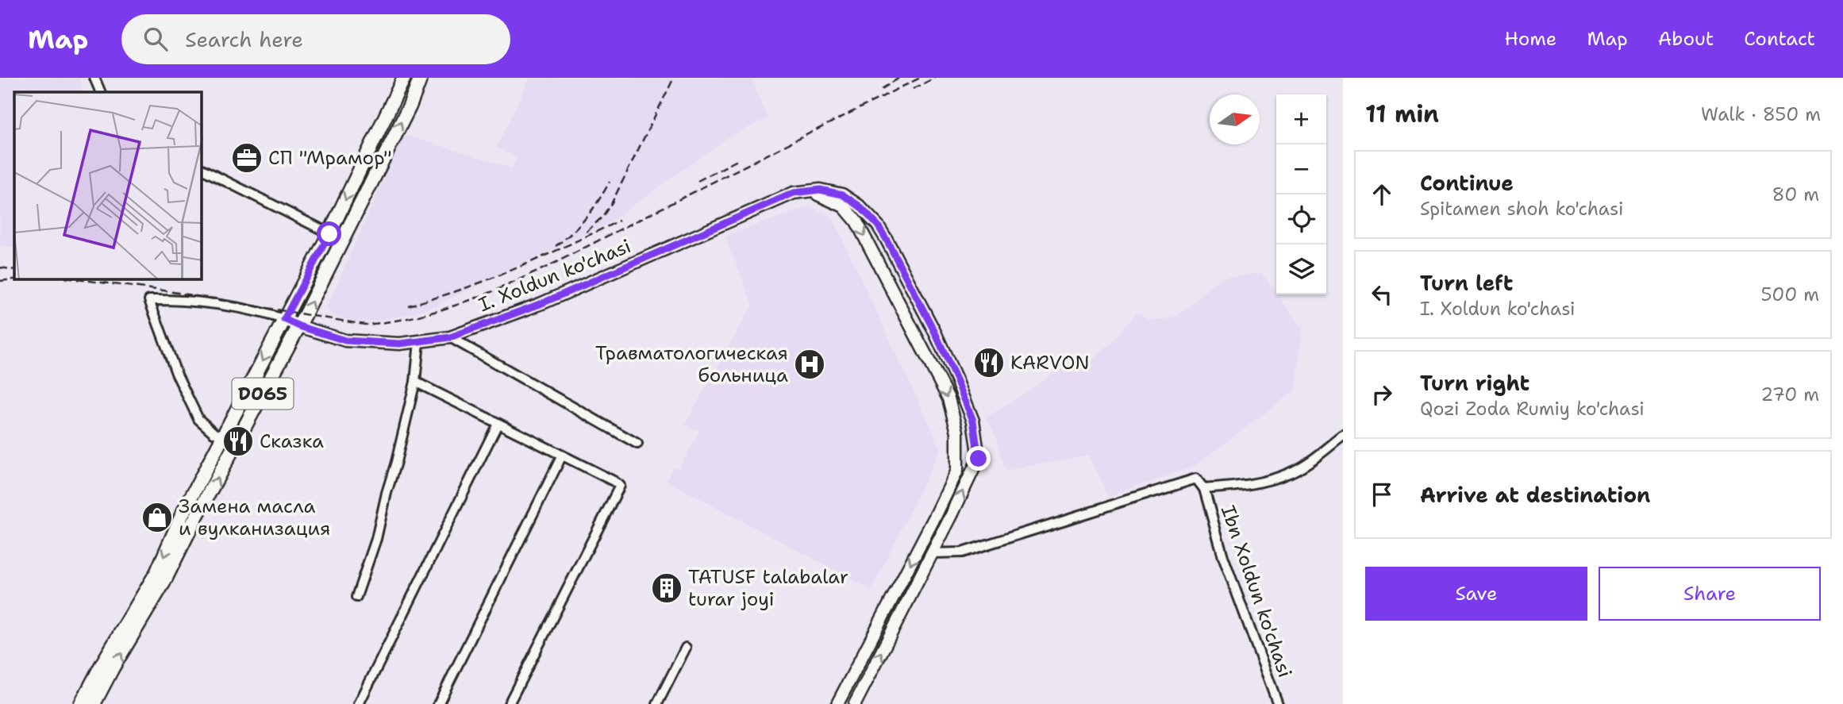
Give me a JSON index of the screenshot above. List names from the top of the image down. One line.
{"streets":{"main road":["D065"],"street":["I. Xoldun ko'chasi","Ibn Xoldun ko'chasi"]},"crossings":[["I. Xoldun ko'chasi","D065"]],"one_way":["I. Xoldun ko'chasi"],"places":{"office":["СП \"Мрамор\""],"restaurant":["KARVON","Сказка"],"hospital":["Травматологическая больница"],"shop":["Замена масла и вулканизация"],"building":["TATUSF talabalar turar joyi"]},"north":"right","page":{"header":"Map","search":"Search here","nav":["Home","Map","About","Contact"],"heading":["11 min","Walk · 850 m"],"map_buttons":["+","−"],"list":[["Continue","Spitamen shoh ko'chasi","80 m"],["Turn left","I. Xoldun ko'chasi","500 m"],["Turn right","Qozi Zoda Rumiy ko'chasi","270 m"],"Arrive at destination"],"buttons":["Save","Share"]}}
